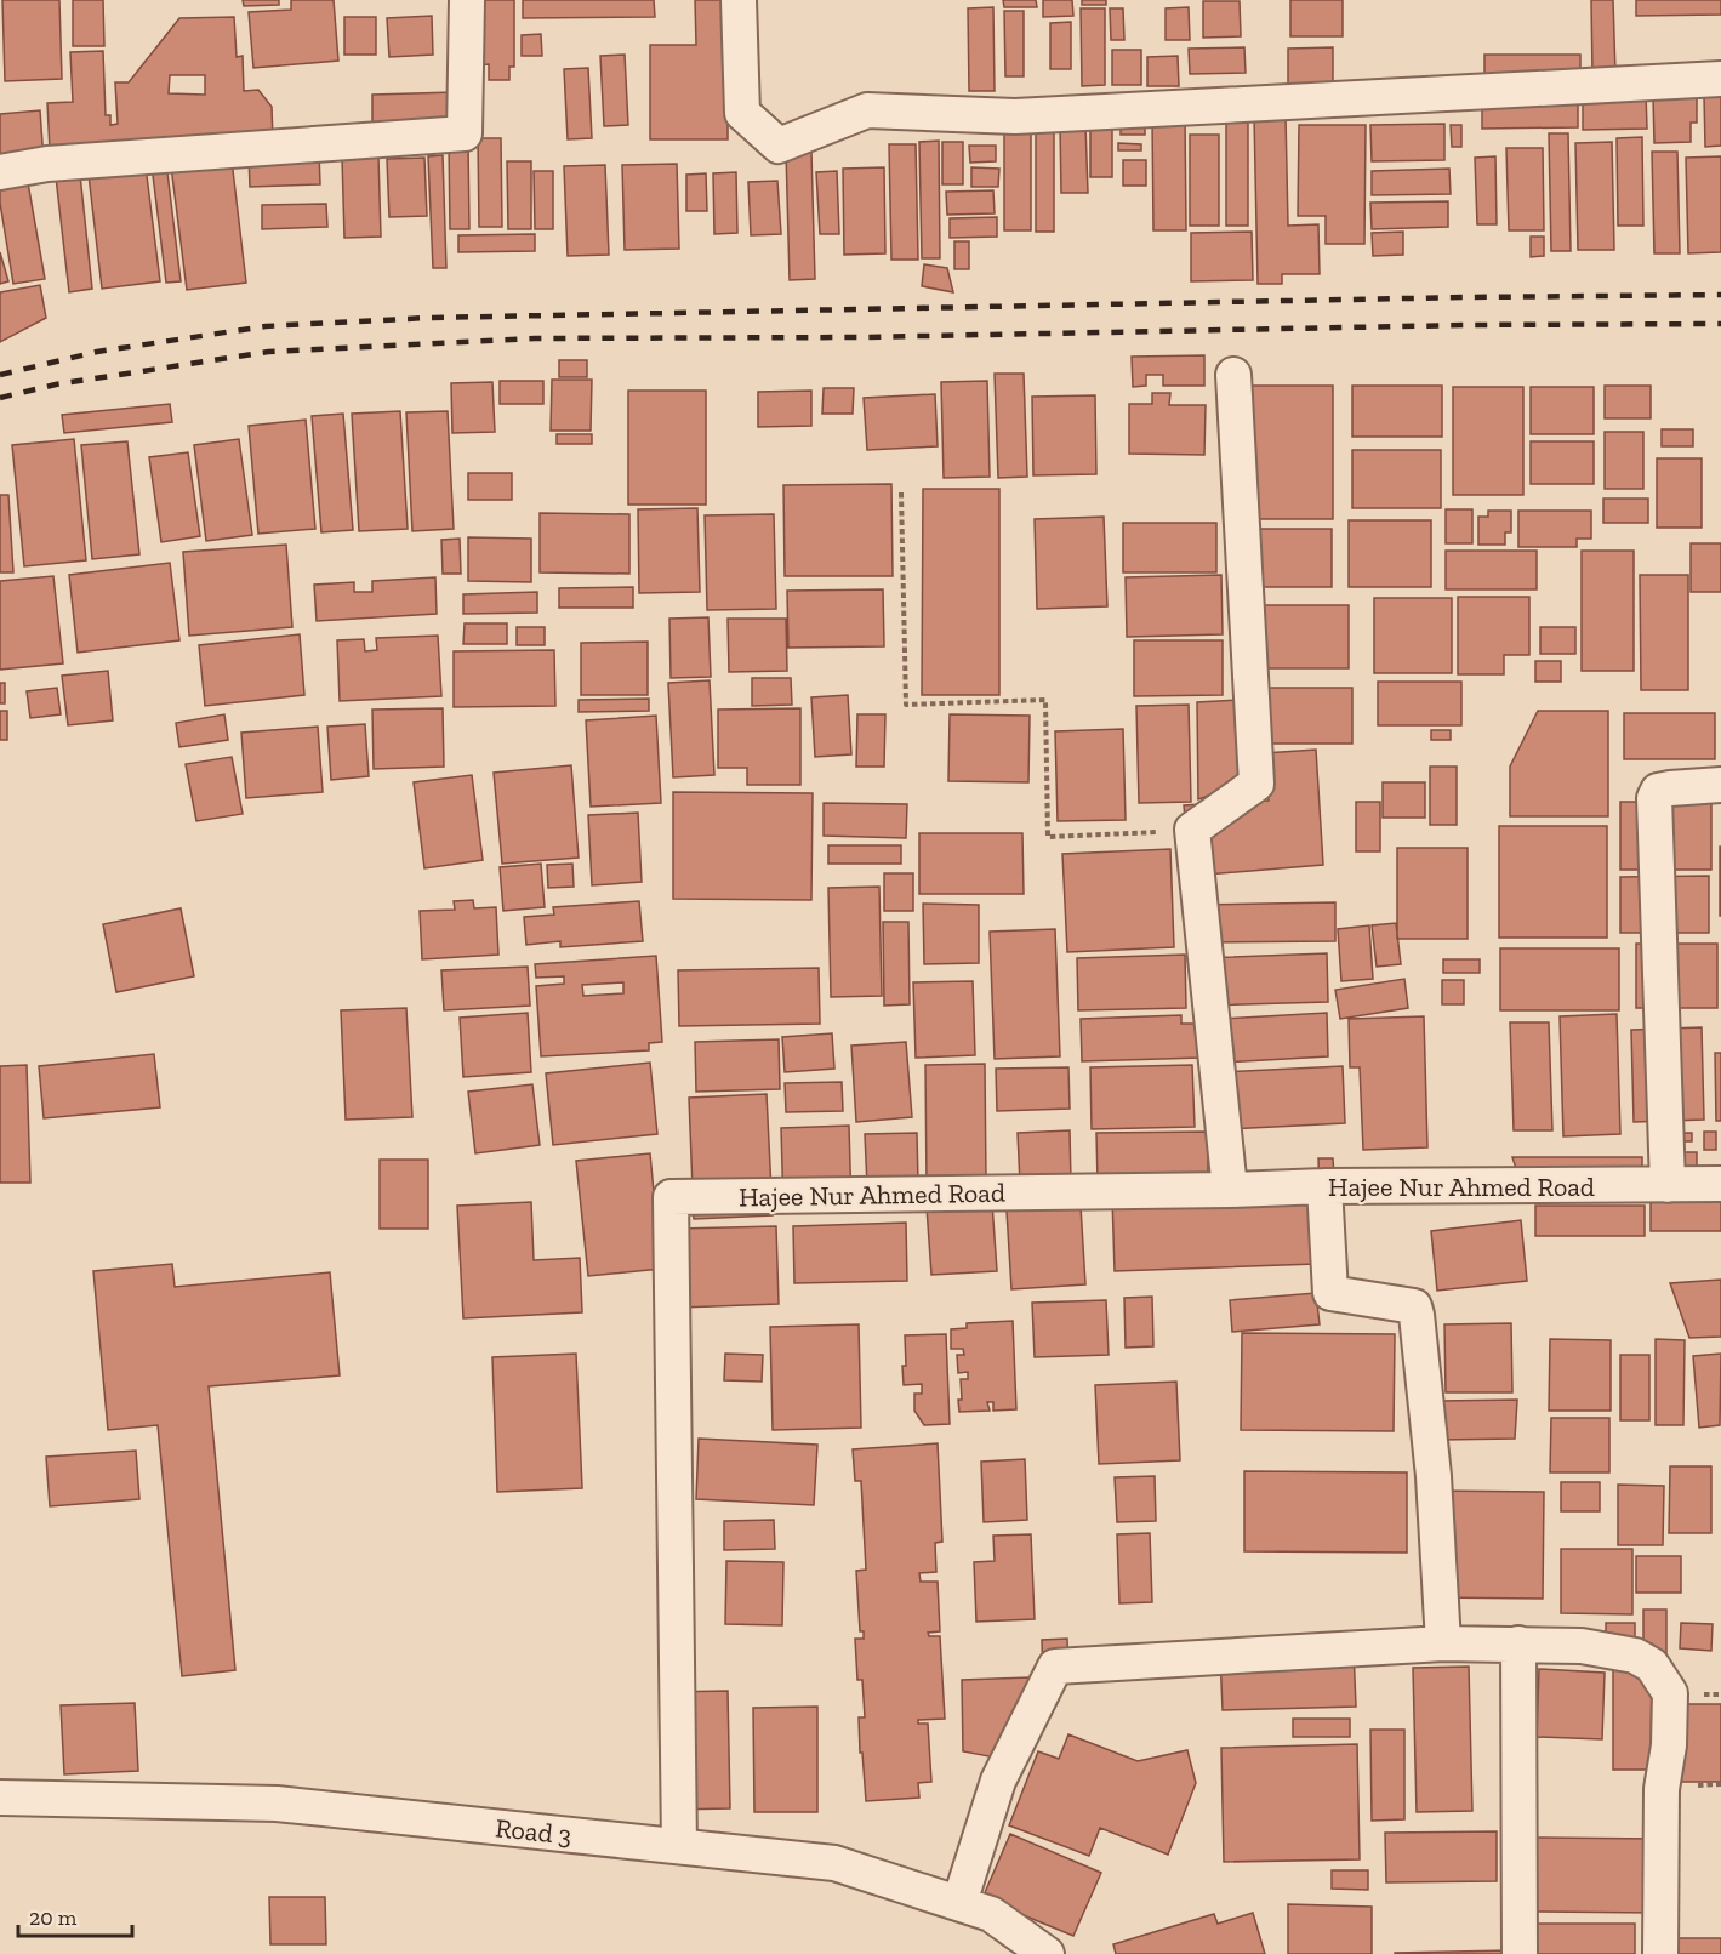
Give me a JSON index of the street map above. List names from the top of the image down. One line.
{"streets":{"street":["Hajee Nur Ahmed Road","Road 3"]},"crossings":[["Hajee Nur Ahmed Road","Road 3"]],"scale_bar":"20 m"}
